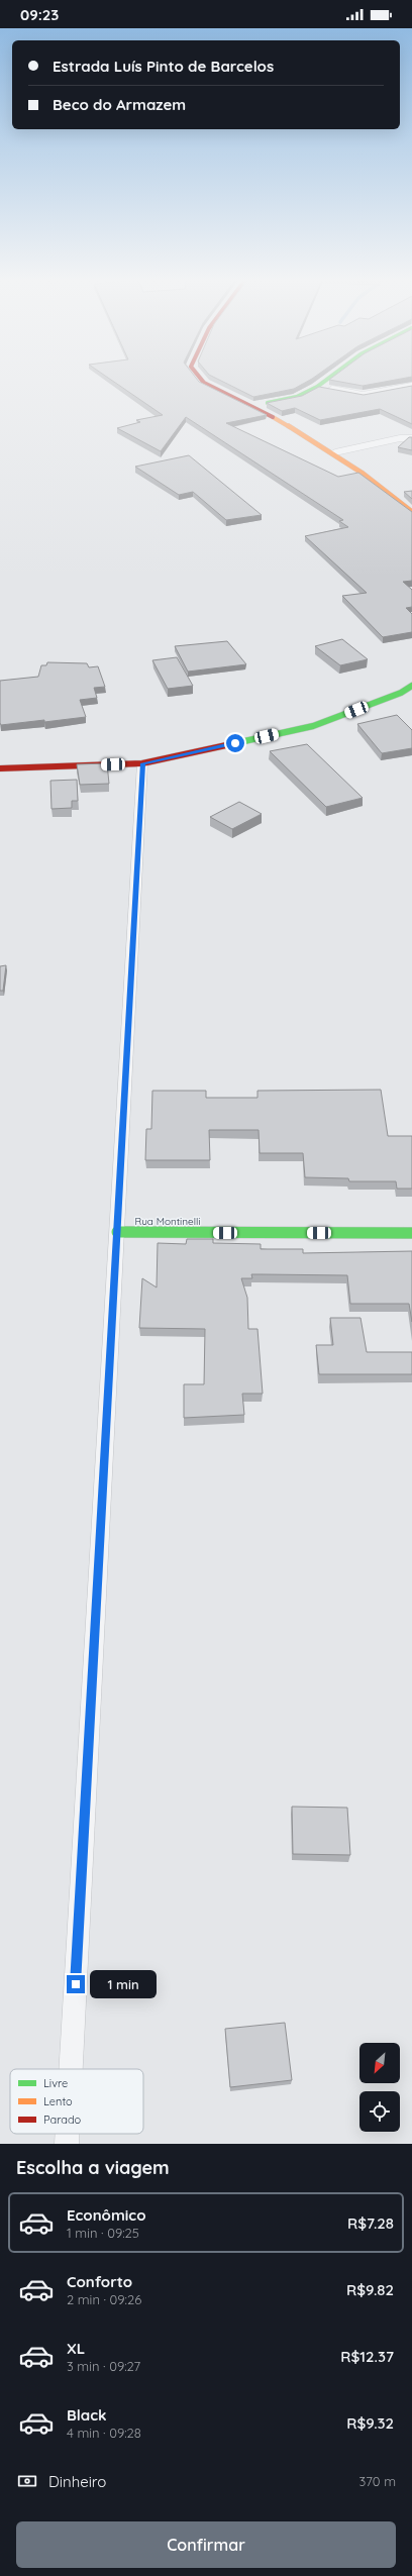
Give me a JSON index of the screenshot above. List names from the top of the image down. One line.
{"streets":{"main road":["Rua Montinelli"]},"legend":["Livre","Lento","Parado"],"north":"bottom left","page":{"status":"09:23","banner":["Estrada Luís Pinto de Barcelos","Beco do Armazem"],"bubble":"1 min","heading":"Escolha a viagem","list":[{"name":"Econômico","note":"1 min · 09:25","value":"R$7.28"},{"name":"Conforto","note":"2 min · 09:26","value":"R$9.82"},{"name":"XL","note":"3 min · 09:27","value":"R$12.37"},{"name":"Black","note":"4 min · 09:28","value":"R$9.32"}],"pay":["Dinheiro","370 m"],"buttons":"Confirmar"}}
